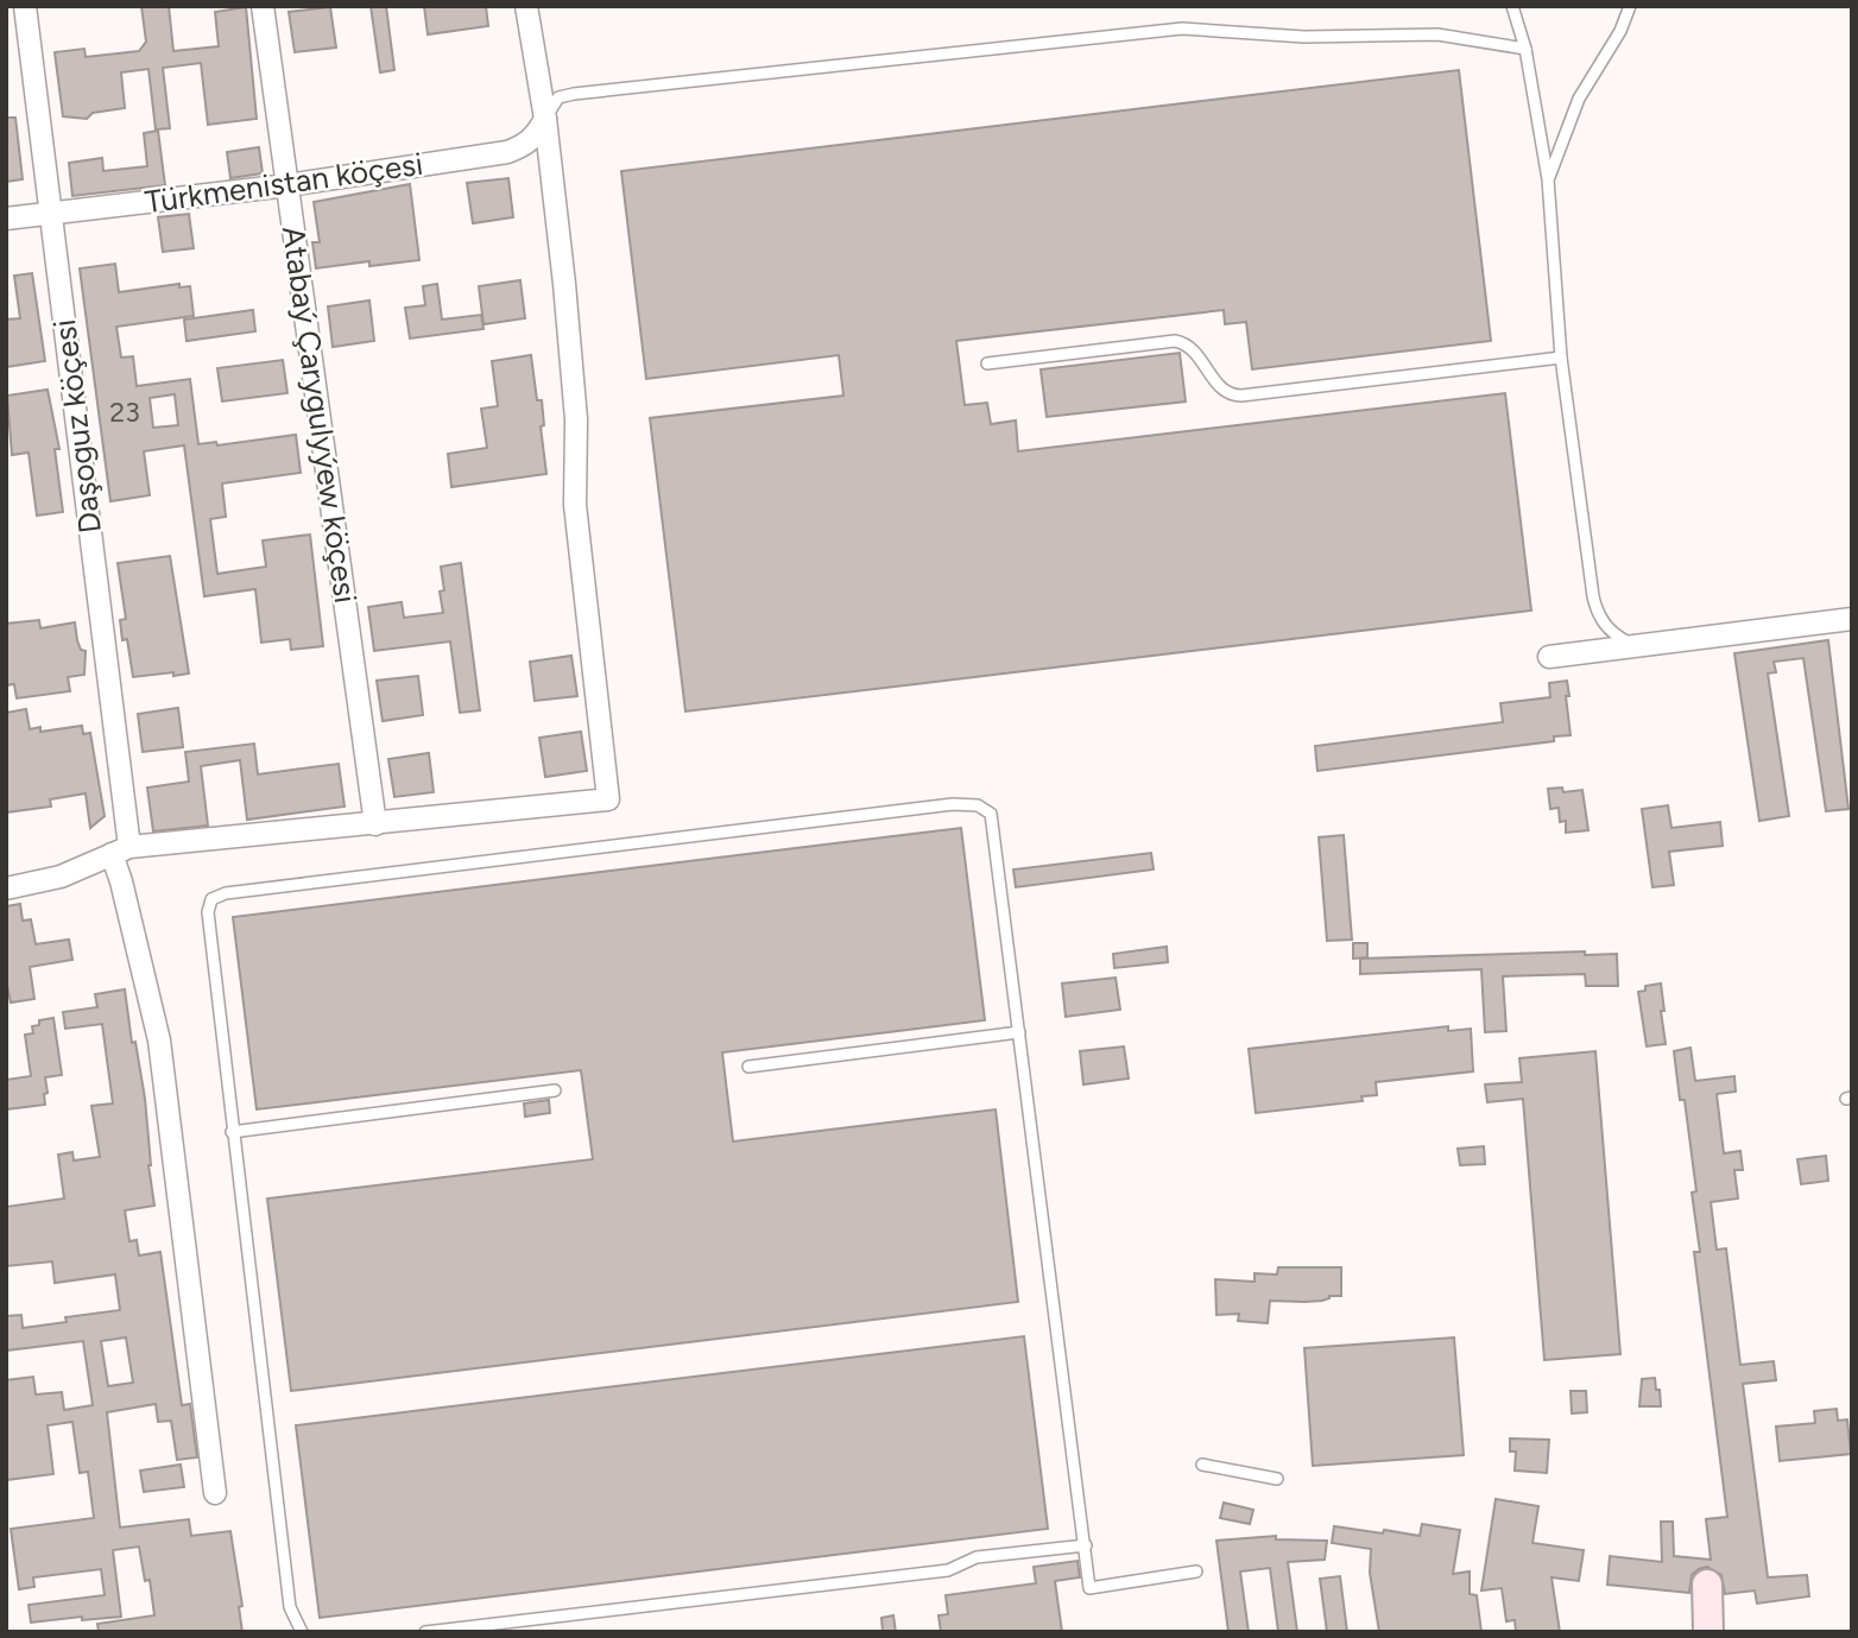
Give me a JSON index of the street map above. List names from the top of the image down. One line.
{"streets":{"street":["Türkmenistan köçesi","Atabaý Çarygulyýew köçesi","Daşoguz köçesi"]},"crossings":[["Türkmenistan köçesi","Atabaý Çarygulyýew köçesi"],["Türkmenistan köçesi","Daşoguz köçesi"]],"house_numbers":["23"]}
